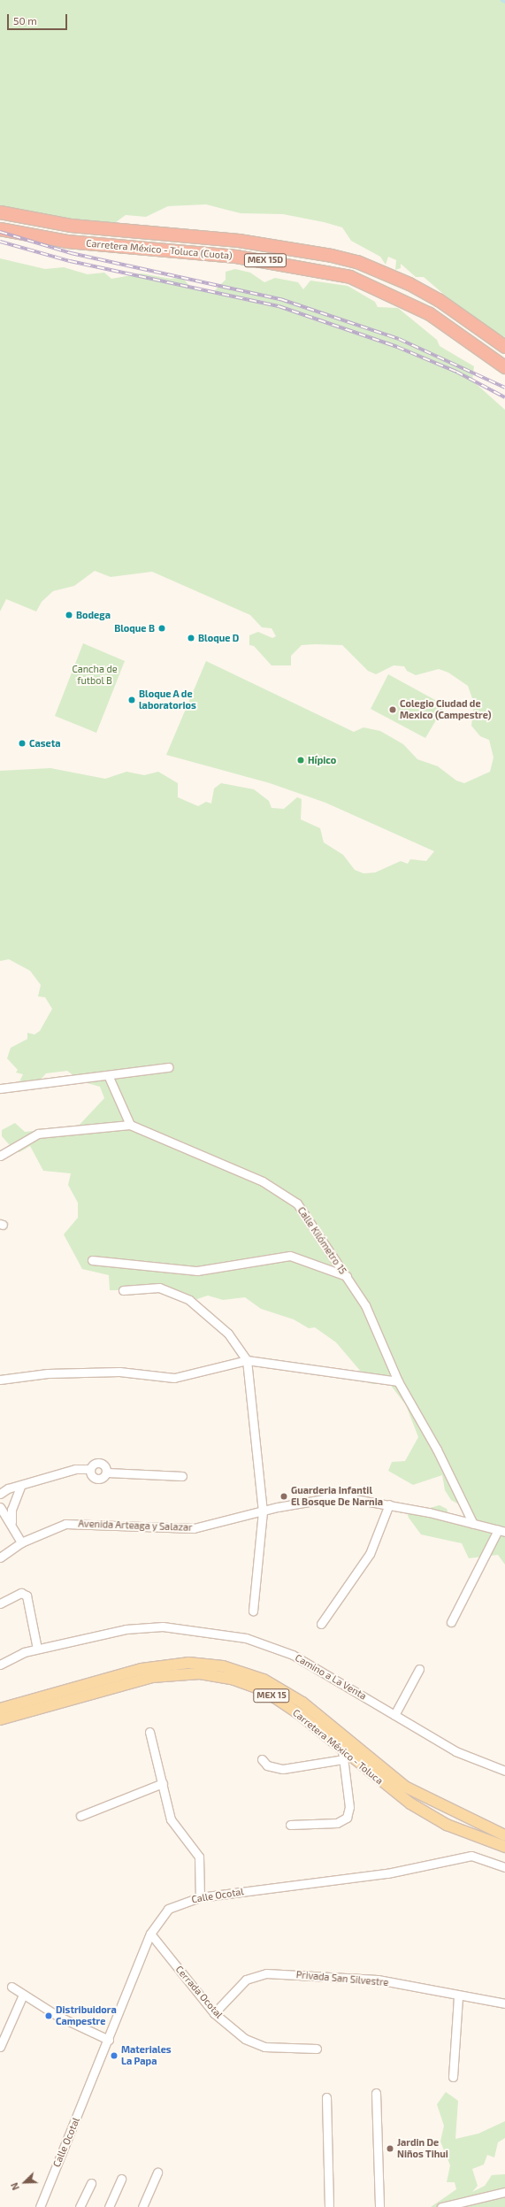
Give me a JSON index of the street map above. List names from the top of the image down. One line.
{"streets":{"highway":["Carretera México - Toluca (Cuota)","MEX 15D"],"main road":["MEX 15","Carretera México - Toluca"],"street":["Calle Kilómetro 15","Avenida Arteaga y Salazar","Camino a La Venta","Calle Ocotal","Privada San Silvestre","Cerrada Ocotal"]},"crossings":[["Calle Kilómetro 15","Avenida Arteaga y Salazar"],["Calle Ocotal","Cerrada Ocotal"],["Privada San Silvestre","Cerrada Ocotal"]],"parks":["Cancha de futbol B"],"places":["Bodega","Bloque B","Bloque D","Bloque A de laboratorios","Colegio Ciudad de Mexico (Campestre)","Caseta","Hípico","Guarderia Infantil El Bosque De Narnia","Distribuidora Campestre","Materiales La Papa","Jardin De Niños Tihui"],"scale_bar":"50 m","north":"bottom left"}
